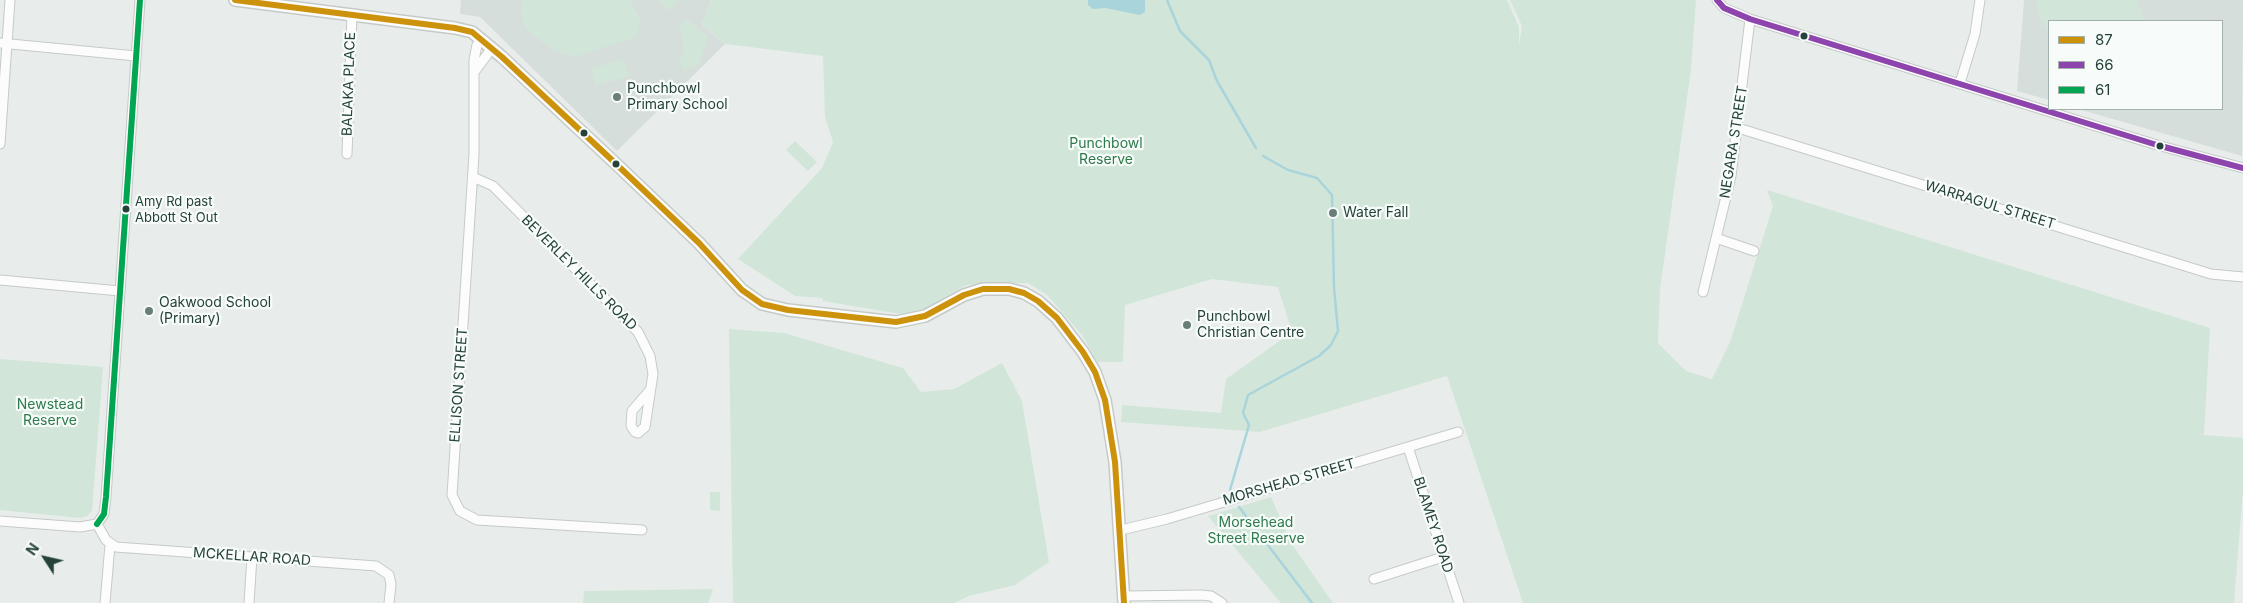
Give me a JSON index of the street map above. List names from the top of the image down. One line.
{"streets":{"street":["BALAKA PLACE","NEGARA STREET","WARRAGUL STREET","BEVERLEY HILLS ROAD","ELLISON STREET","MORSHEAD STREET","BLAMEY ROAD","MCKELLAR ROAD"]},"crossings":[["NEGARA STREET","WARRAGUL STREET"],["BEVERLEY HILLS ROAD","ELLISON STREET"],["MORSHEAD STREET","BLAMEY ROAD"]],"parks":["Punchbowl Reserve","Newstead Reserve","Morsehead Street Reserve"],"places":["Punchbowl Primary School","Amy Rd past Abbott St Out","Water Fall","Oakwood School (Primary)","Punchbowl Christian Centre"],"lines":["transit line 87","transit line 66","transit line 61"],"legend":["87","66","61"],"north":"top left"}
